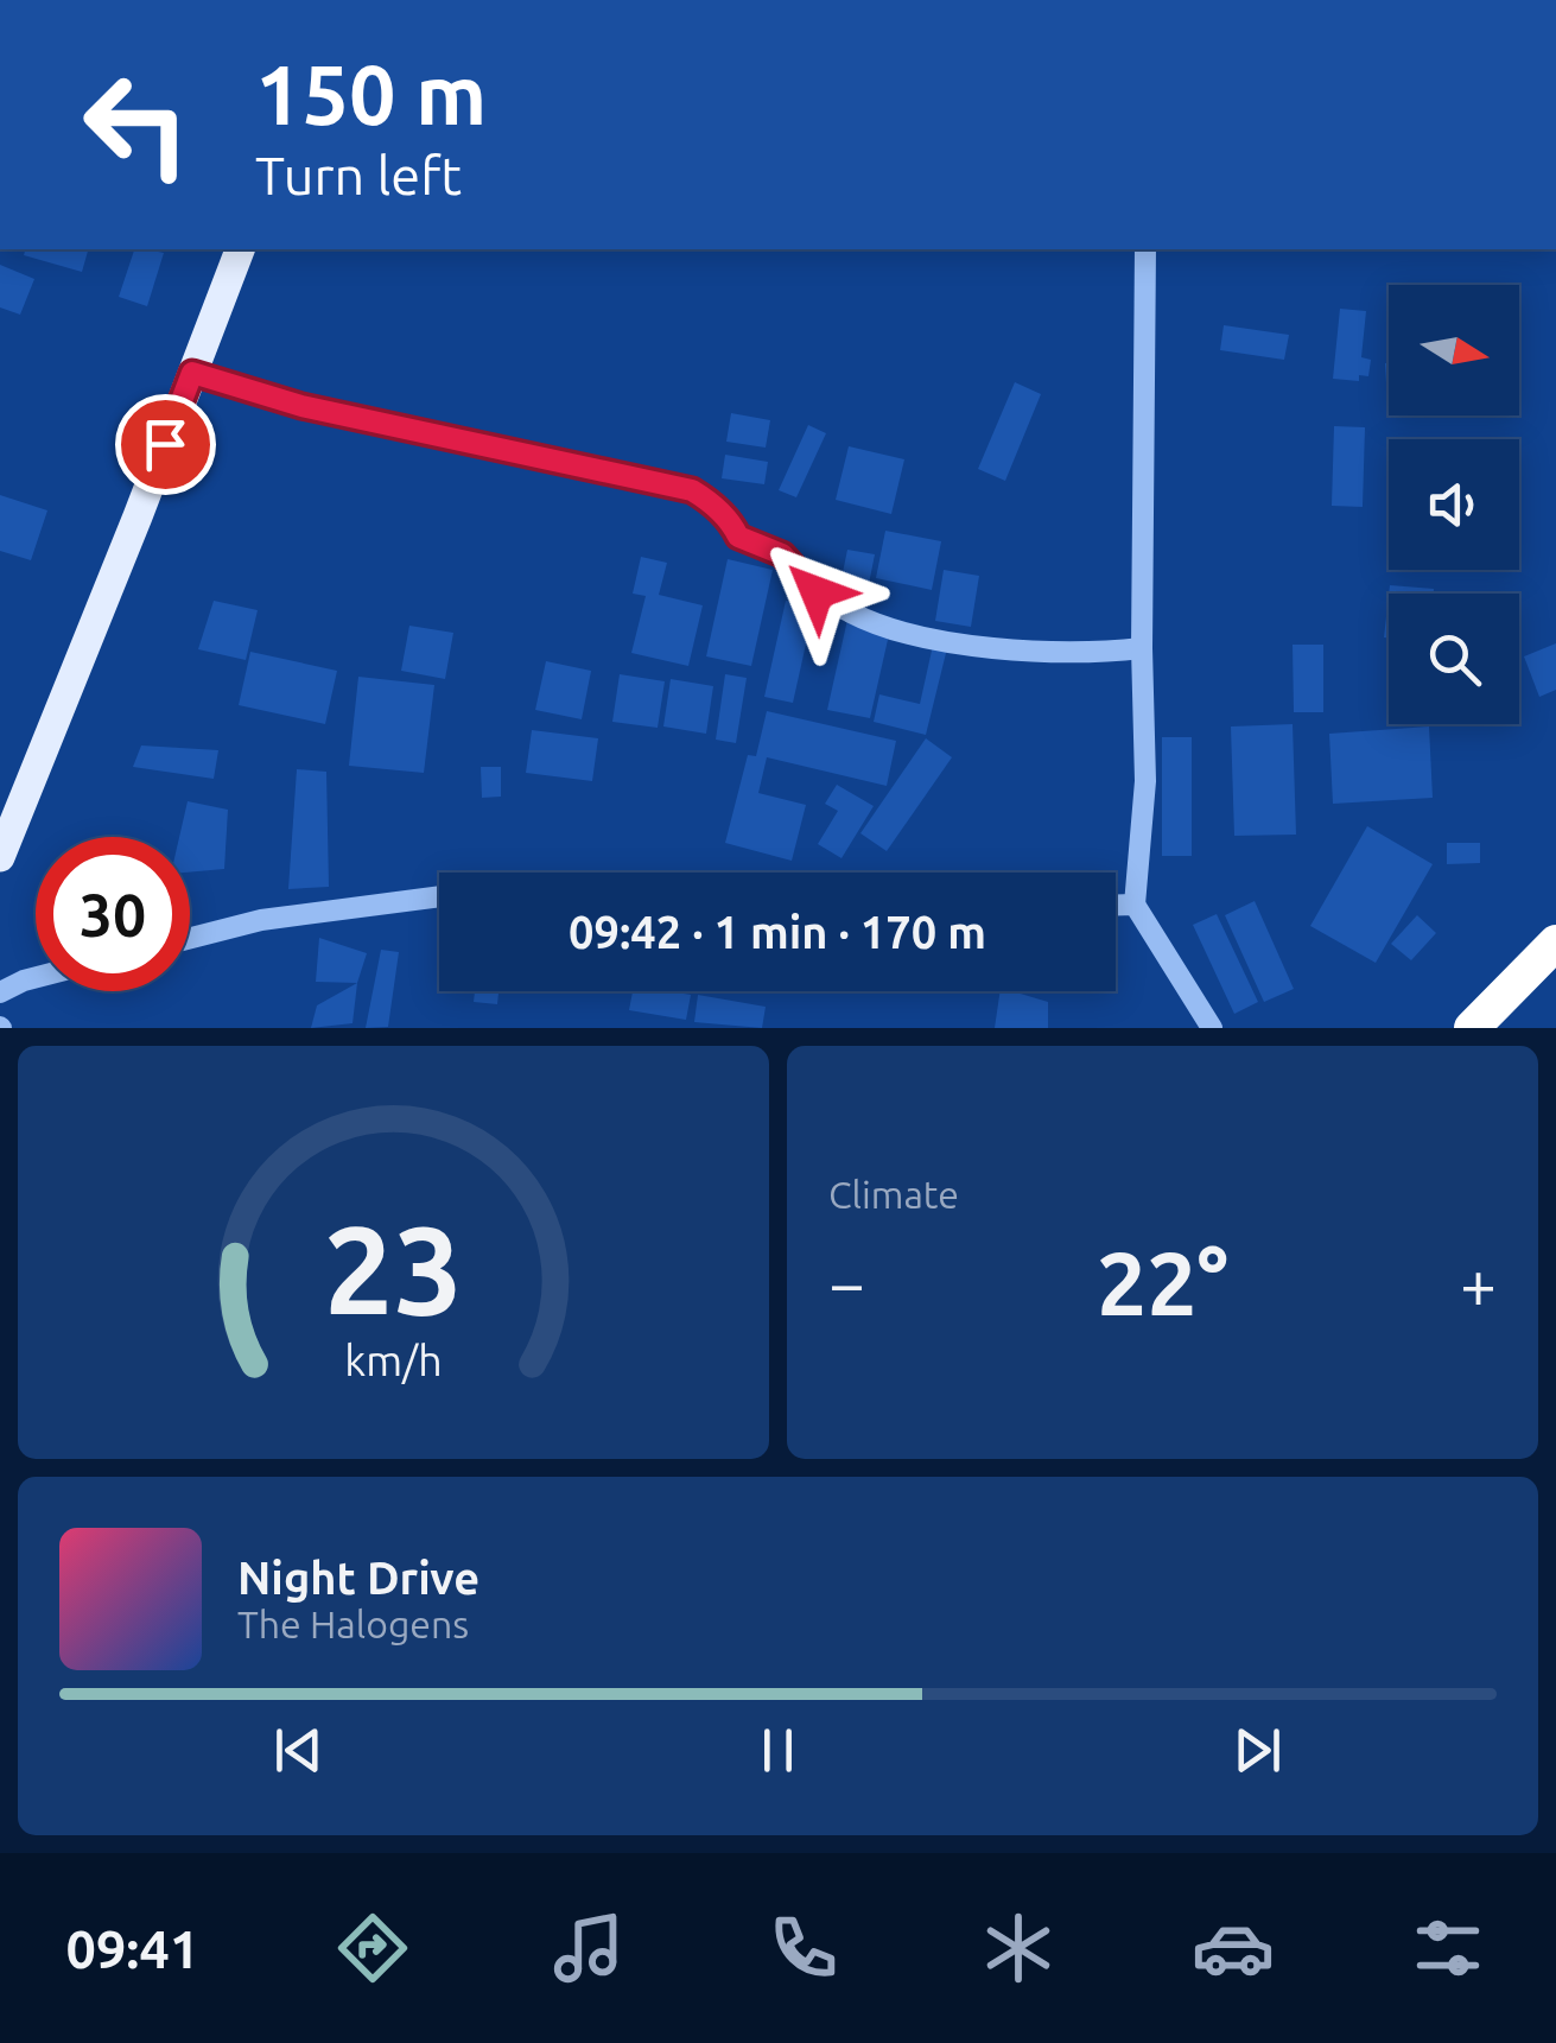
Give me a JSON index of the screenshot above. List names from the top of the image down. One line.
{"north":"right","page":{"turn":["150 m","Turn left"],"limit":"30","trip":"09:42 · 1 min · 170 m","tile":"Climate","heat":["−","22°","+"],"song":["Night Drive","The Halogens"],"tabs":"09:41","gauge":["23","km/h"]}}
